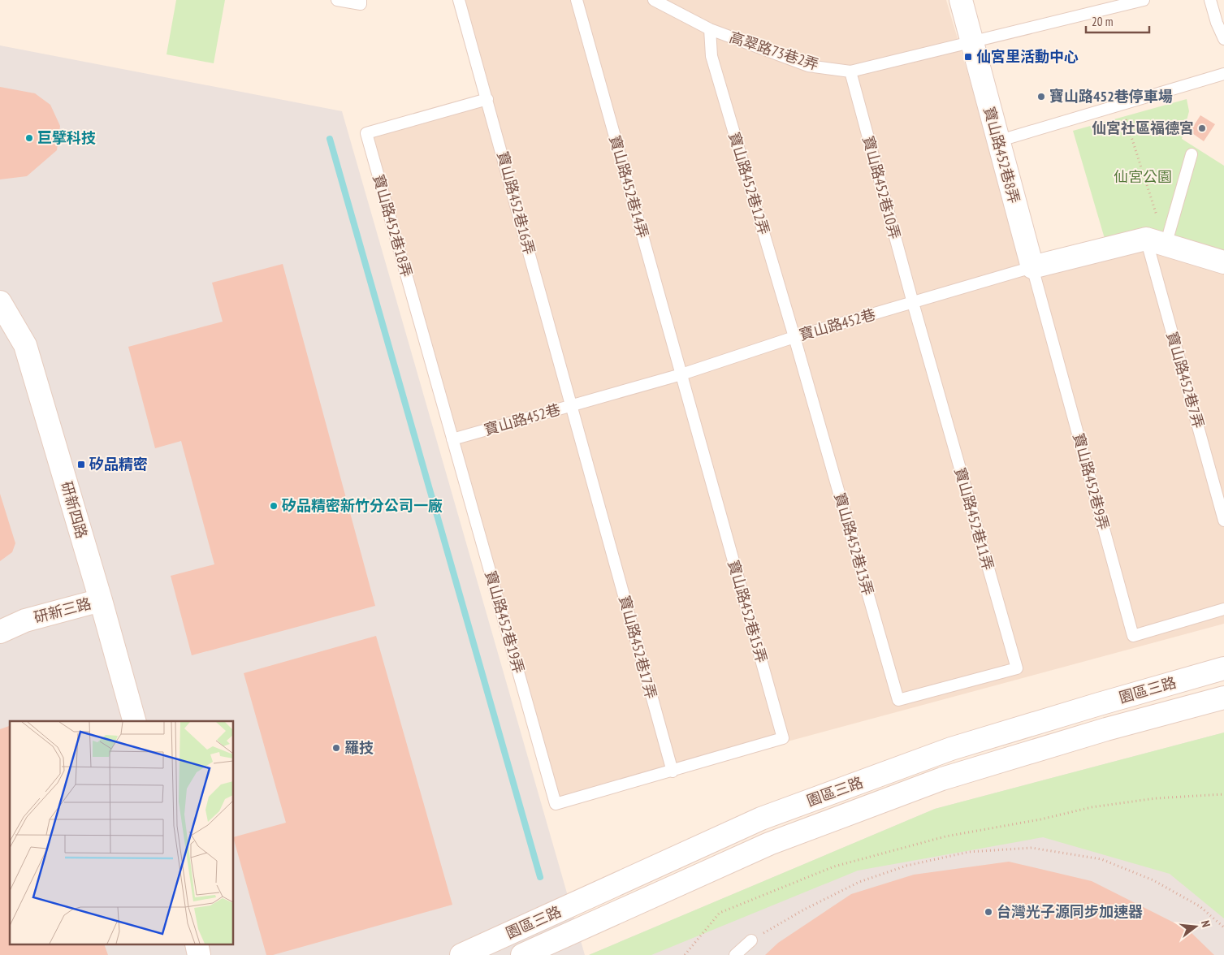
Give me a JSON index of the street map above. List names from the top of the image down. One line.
{"streets":{"street":["寶山路452巷8弄","寶山路452巷","研新四路","研新三路","園區三路"],"lane":["高翠路73巷2弄","寶山路452巷12弄","寶山路452巷14弄","寶山路452巷10弄","寶山路452巷16弄","寶山路452巷18弄","寶山路452巷7弄","寶山路452巷9弄","寶山路452巷11弄","寶山路452巷13弄","寶山路452巷15弄","寶山路452巷19弄","寶山路452巷17弄"]},"crossings":[["高翠路73巷2弄","寶山路452巷8弄"],["高翠路73巷2弄","寶山路452巷12弄"],["高翠路73巷2弄","寶山路452巷10弄"],["寶山路452巷8弄","寶山路452巷"],["寶山路452巷8弄","寶山路452巷9弄"],["寶山路452巷12弄","寶山路452巷"],["寶山路452巷12弄","寶山路452巷13弄"],["寶山路452巷14弄","寶山路452巷"],["寶山路452巷14弄","寶山路452巷15弄"],["寶山路452巷10弄","寶山路452巷"],["寶山路452巷10弄","寶山路452巷11弄"],["寶山路452巷16弄","寶山路452巷18弄"],["寶山路452巷16弄","寶山路452巷"],["寶山路452巷16弄","寶山路452巷17弄"],["寶山路452巷18弄","寶山路452巷"],["寶山路452巷18弄","寶山路452巷19弄"],["寶山路452巷","寶山路452巷7弄"],["寶山路452巷","寶山路452巷9弄"],["寶山路452巷","寶山路452巷11弄"],["寶山路452巷","寶山路452巷13弄"],["寶山路452巷","寶山路452巷15弄"],["寶山路452巷","寶山路452巷19弄"],["寶山路452巷","寶山路452巷17弄"],["研新四路","研新三路"],["寶山路452巷11弄","寶山路452巷13弄"],["寶山路452巷15弄","寶山路452巷19弄"],["寶山路452巷15弄","寶山路452巷17弄"],["寶山路452巷19弄","寶山路452巷17弄"]],"parks":["仙宮公園"],"places":{"transit":["仙宮里活動中心","矽品精密"],"other":["寶山路452巷停車場","仙宮社區福德宮","巨擘科技","矽品精密新竹分公司一廠","羅技","台灣光子源同步加速器"]},"scale_bar":"20 m","north":"right"}
